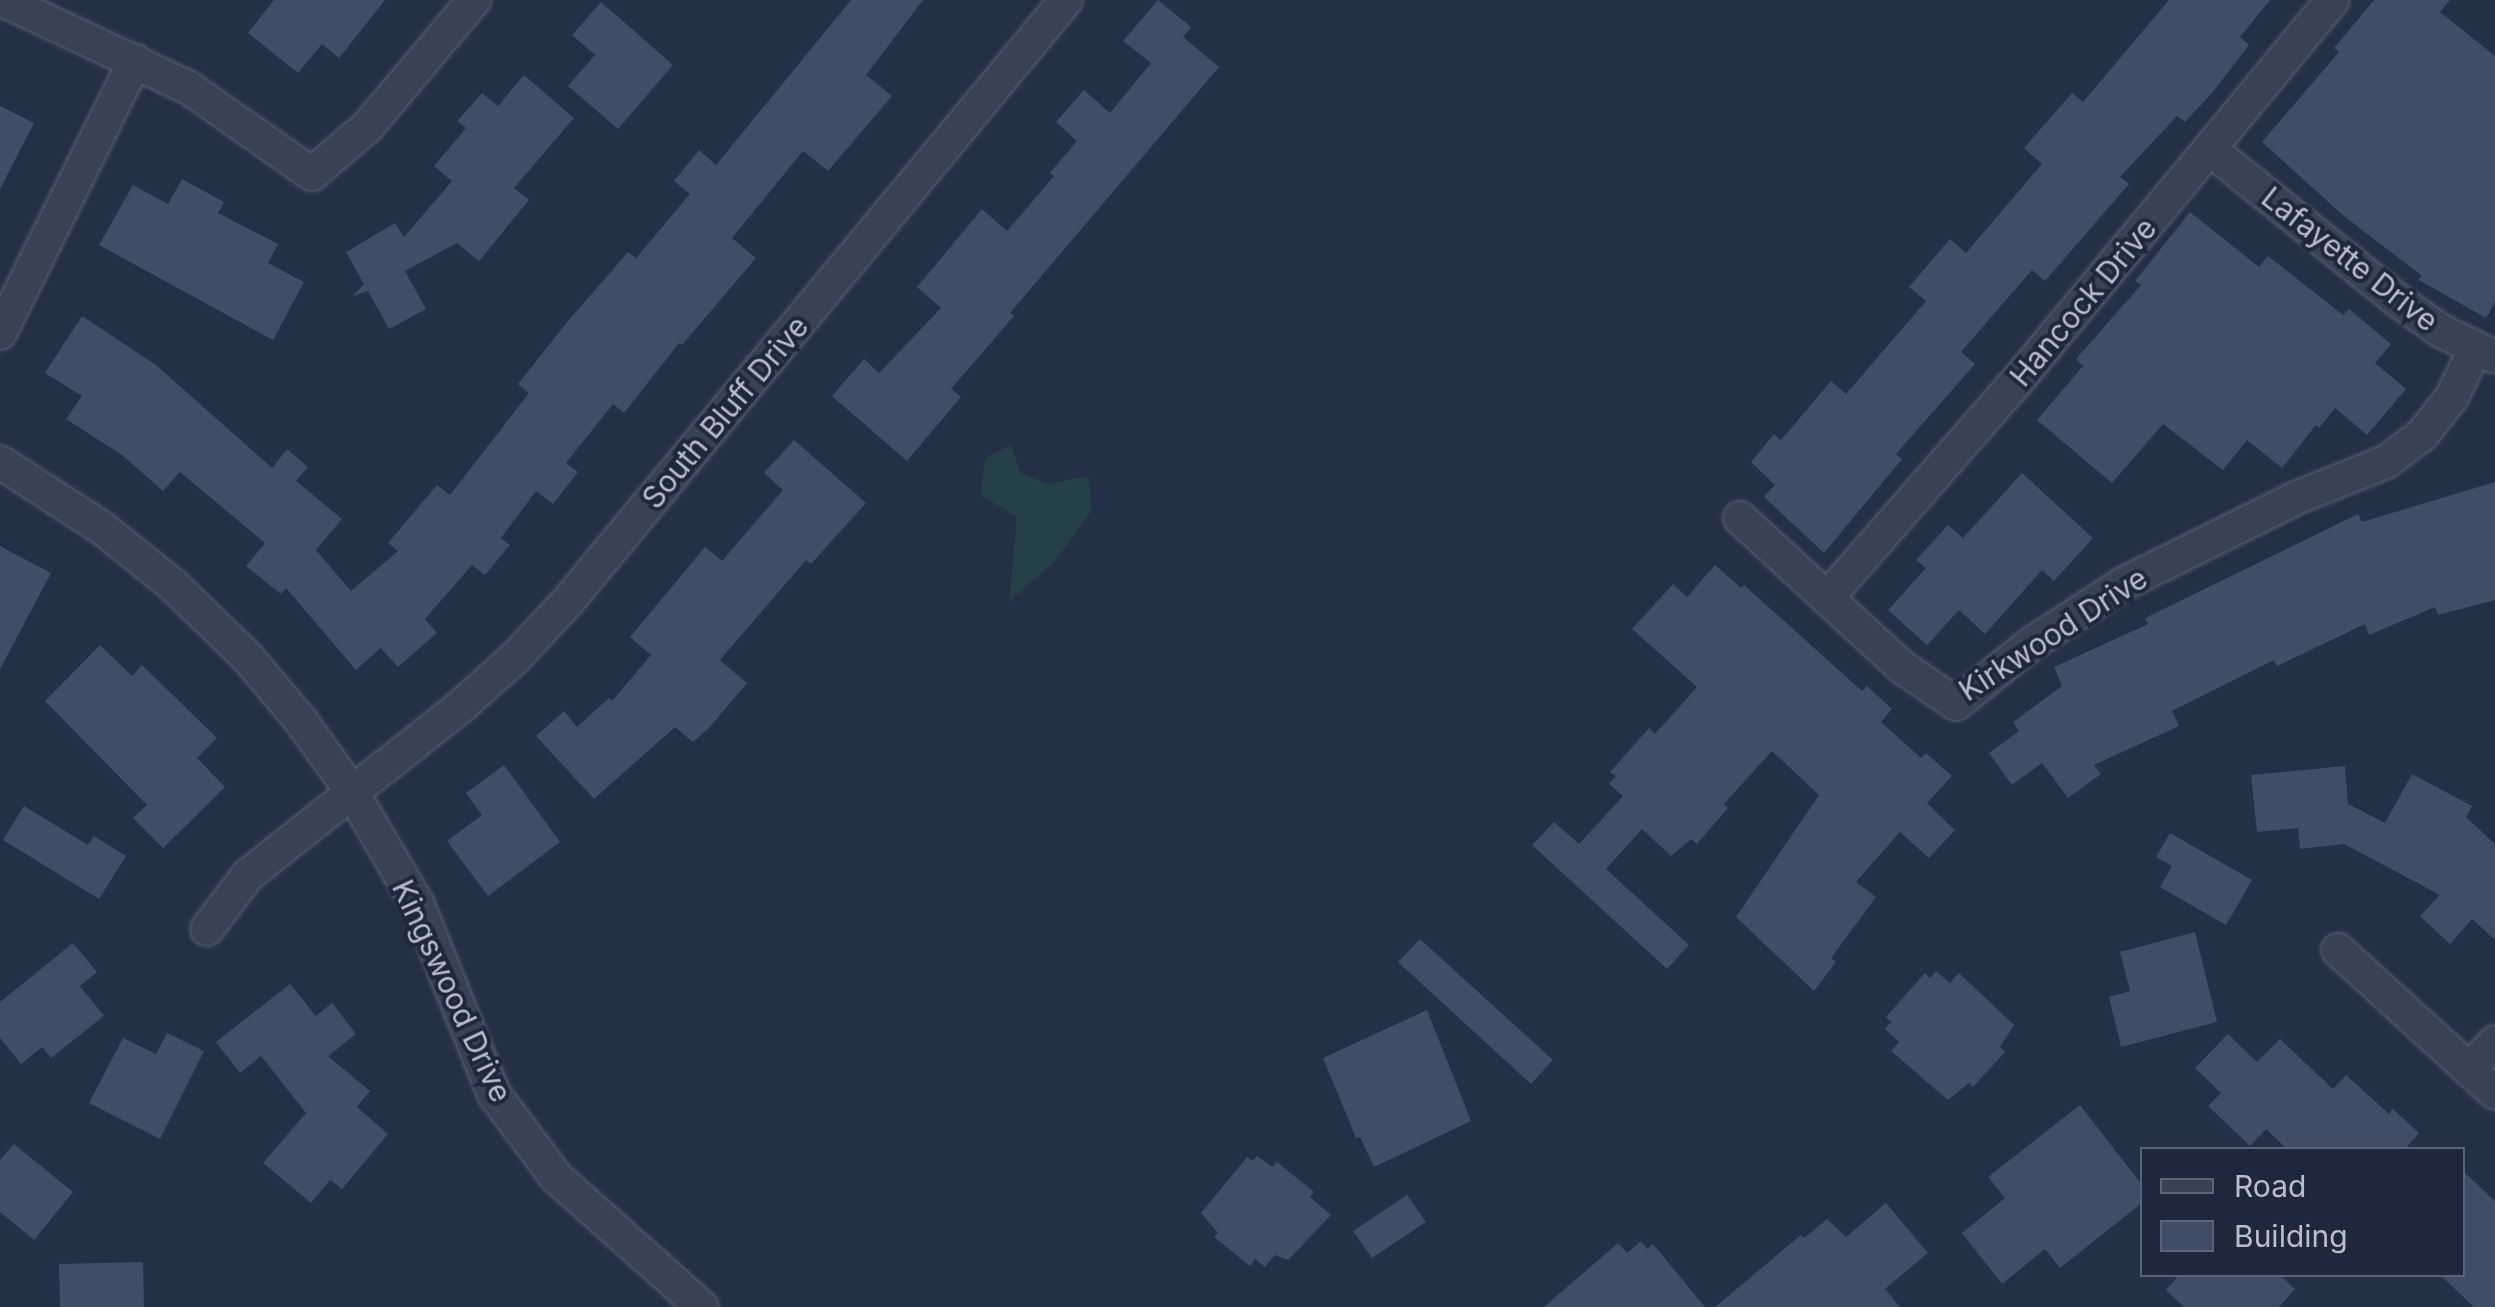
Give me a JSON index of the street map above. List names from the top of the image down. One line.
{"streets":{"street":["Lafayette Drive","Hancock Drive","South Bluff Drive","Kirkwood Drive","Kingswood Drive"]},"crossings":[["Lafayette Drive","Hancock Drive"],["Lafayette Drive","Kirkwood Drive"],["Hancock Drive","Kirkwood Drive"],["South Bluff Drive","Kingswood Drive"]],"legend":["Road","Building"]}
